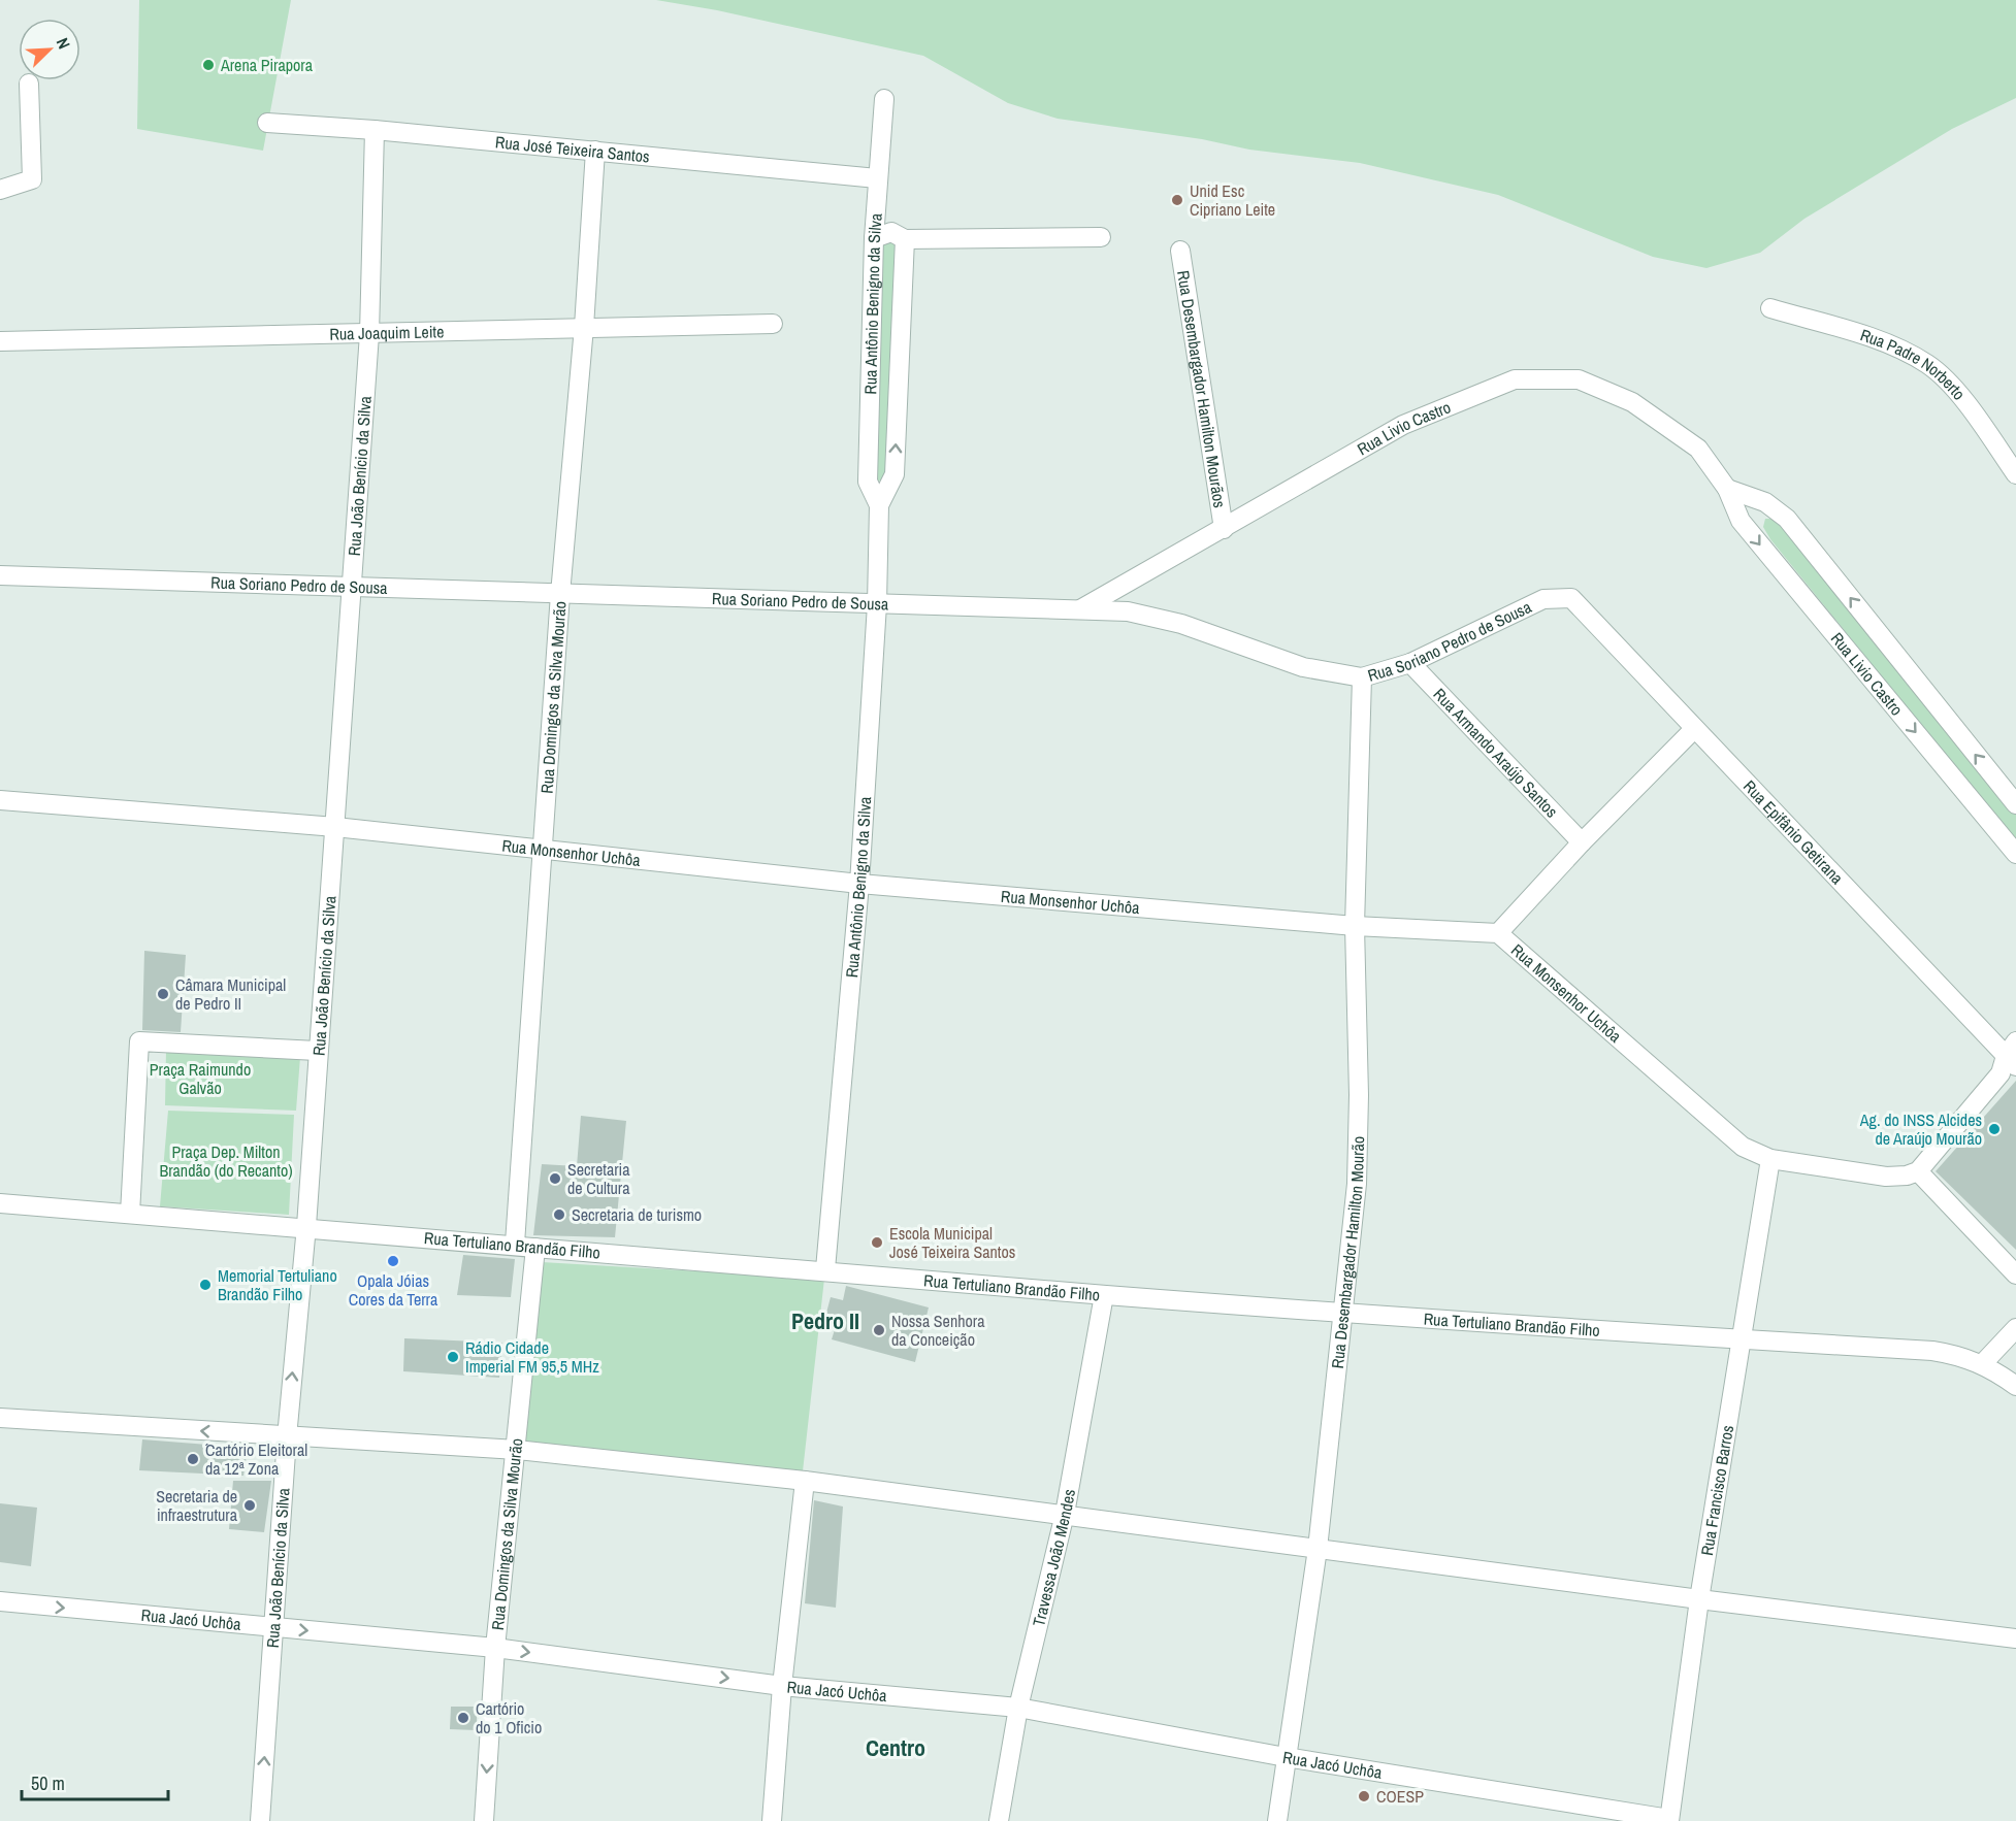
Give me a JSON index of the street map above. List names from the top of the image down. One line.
{"streets":{"street":["Rua José Teixeira Santos","Rua Antônio Benigno da Silva","Rua Joaquim Leite","Rua Padre Norberto","Rua Desembargador Hamilton Mourãos","Rua Livio Castro","Rua João Benício da Silva","Rua Soriano Pedro de Sousa","Rua Domingos da Silva Mourão","Rua Armando Araújo Santos","Rua Epifânio Getirana","Rua Monsenhor Uchôa","Rua Tertuliano Brandão Filho","Rua Desembargador Hamilton Mourão","Rua Francisco Barros","Travessa João Mendes","Rua Jacó Uchôa"]},"crossings":[["Rua José Teixeira Santos","Rua Antônio Benigno da Silva"],["Rua José Teixeira Santos","Rua João Benício da Silva"],["Rua José Teixeira Santos","Rua Domingos da Silva Mourão"],["Rua Antônio Benigno da Silva","Rua Soriano Pedro de Sousa"],["Rua Antônio Benigno da Silva","Rua Monsenhor Uchôa"],["Rua Antônio Benigno da Silva","Rua Tertuliano Brandão Filho"],["Rua Joaquim Leite","Rua João Benício da Silva"],["Rua Joaquim Leite","Rua Domingos da Silva Mourão"],["Rua Desembargador Hamilton Mourãos","Rua Livio Castro"],["Rua Livio Castro","Rua Soriano Pedro de Sousa"],["Rua João Benício da Silva","Rua Soriano Pedro de Sousa"],["Rua João Benício da Silva","Rua Monsenhor Uchôa"],["Rua João Benício da Silva","Rua Tertuliano Brandão Filho"],["Rua João Benício da Silva","Rua Jacó Uchôa"],["Rua Soriano Pedro de Sousa","Rua Domingos da Silva Mourão"],["Rua Soriano Pedro de Sousa","Rua Armando Araújo Santos"],["Rua Soriano Pedro de Sousa","Rua Epifânio Getirana"],["Rua Soriano Pedro de Sousa","Rua Desembargador Hamilton Mourão"],["Rua Domingos da Silva Mourão","Rua Monsenhor Uchôa"],["Rua Domingos da Silva Mourão","Rua Tertuliano Brandão Filho"],["Rua Domingos da Silva Mourão","Rua Jacó Uchôa"],["Rua Monsenhor Uchôa","Rua Desembargador Hamilton Mourão"],["Rua Monsenhor Uchôa","Rua Francisco Barros"],["Rua Tertuliano Brandão Filho","Rua Desembargador Hamilton Mourão"],["Rua Tertuliano Brandão Filho","Rua Francisco Barros"],["Rua Tertuliano Brandão Filho","Travessa João Mendes"],["Rua Desembargador Hamilton Mourão","Rua Jacó Uchôa"],["Rua Francisco Barros","Rua Jacó Uchôa"],["Travessa João Mendes","Rua Jacó Uchôa"]],"one_way":["Rua Jacó Uchôa"],"districts":["Pedro II","Centro"],"parks":["Praça Raimundo Galvão","Praça Dep. Milton Brandão (do Recanto)"],"places":["Arena Pirapora","Unid Esc Cipriano Leite","Câmara Municipal de Pedro II","Ag. do INSS Alcides de Araújo Mourão","Secretaria de Cultura","Secretaria de turismo","Escola Municipal José Teixeira Santos","Opala Jóias Cores da Terra","Memorial Tertuliano Brandão Filho","Nossa Senhora da Conceição","Rádio Cidade Imperial FM 95,5 MHz","´Cartório Eleitoral da 12ª Zona","Secretaria de infraestrutura","Cartório do 1 Oficio","COESP"],"scale_bar":"50 m","north":"top right"}
